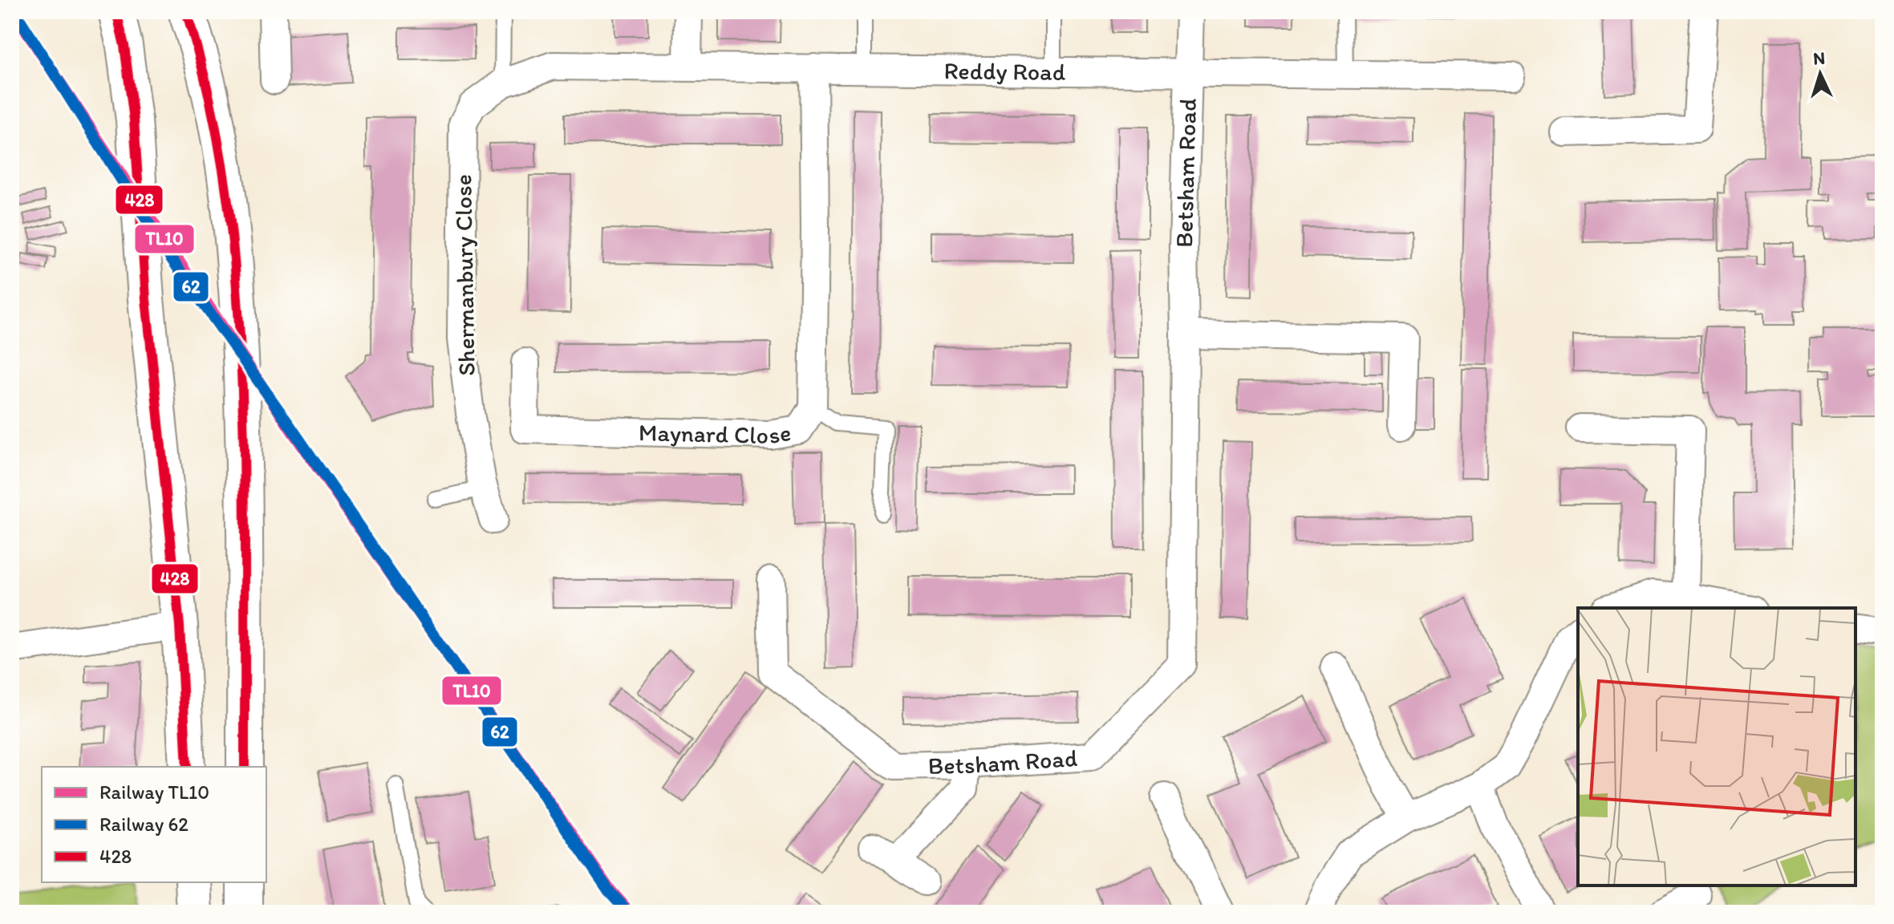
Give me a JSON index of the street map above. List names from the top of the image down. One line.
{"streets":{"street":["Reddy Road","Betsham Road","Shermanbury Close","Maynard Close"]},"crossings":[["Reddy Road","Betsham Road"],["Reddy Road","Shermanbury Close"],["Reddy Road","Maynard Close"]],"lines":["rail line TL10","transit line 428","rail line 62"],"legend":["Railway TL10","Railway 62","428"],"north":"top"}
